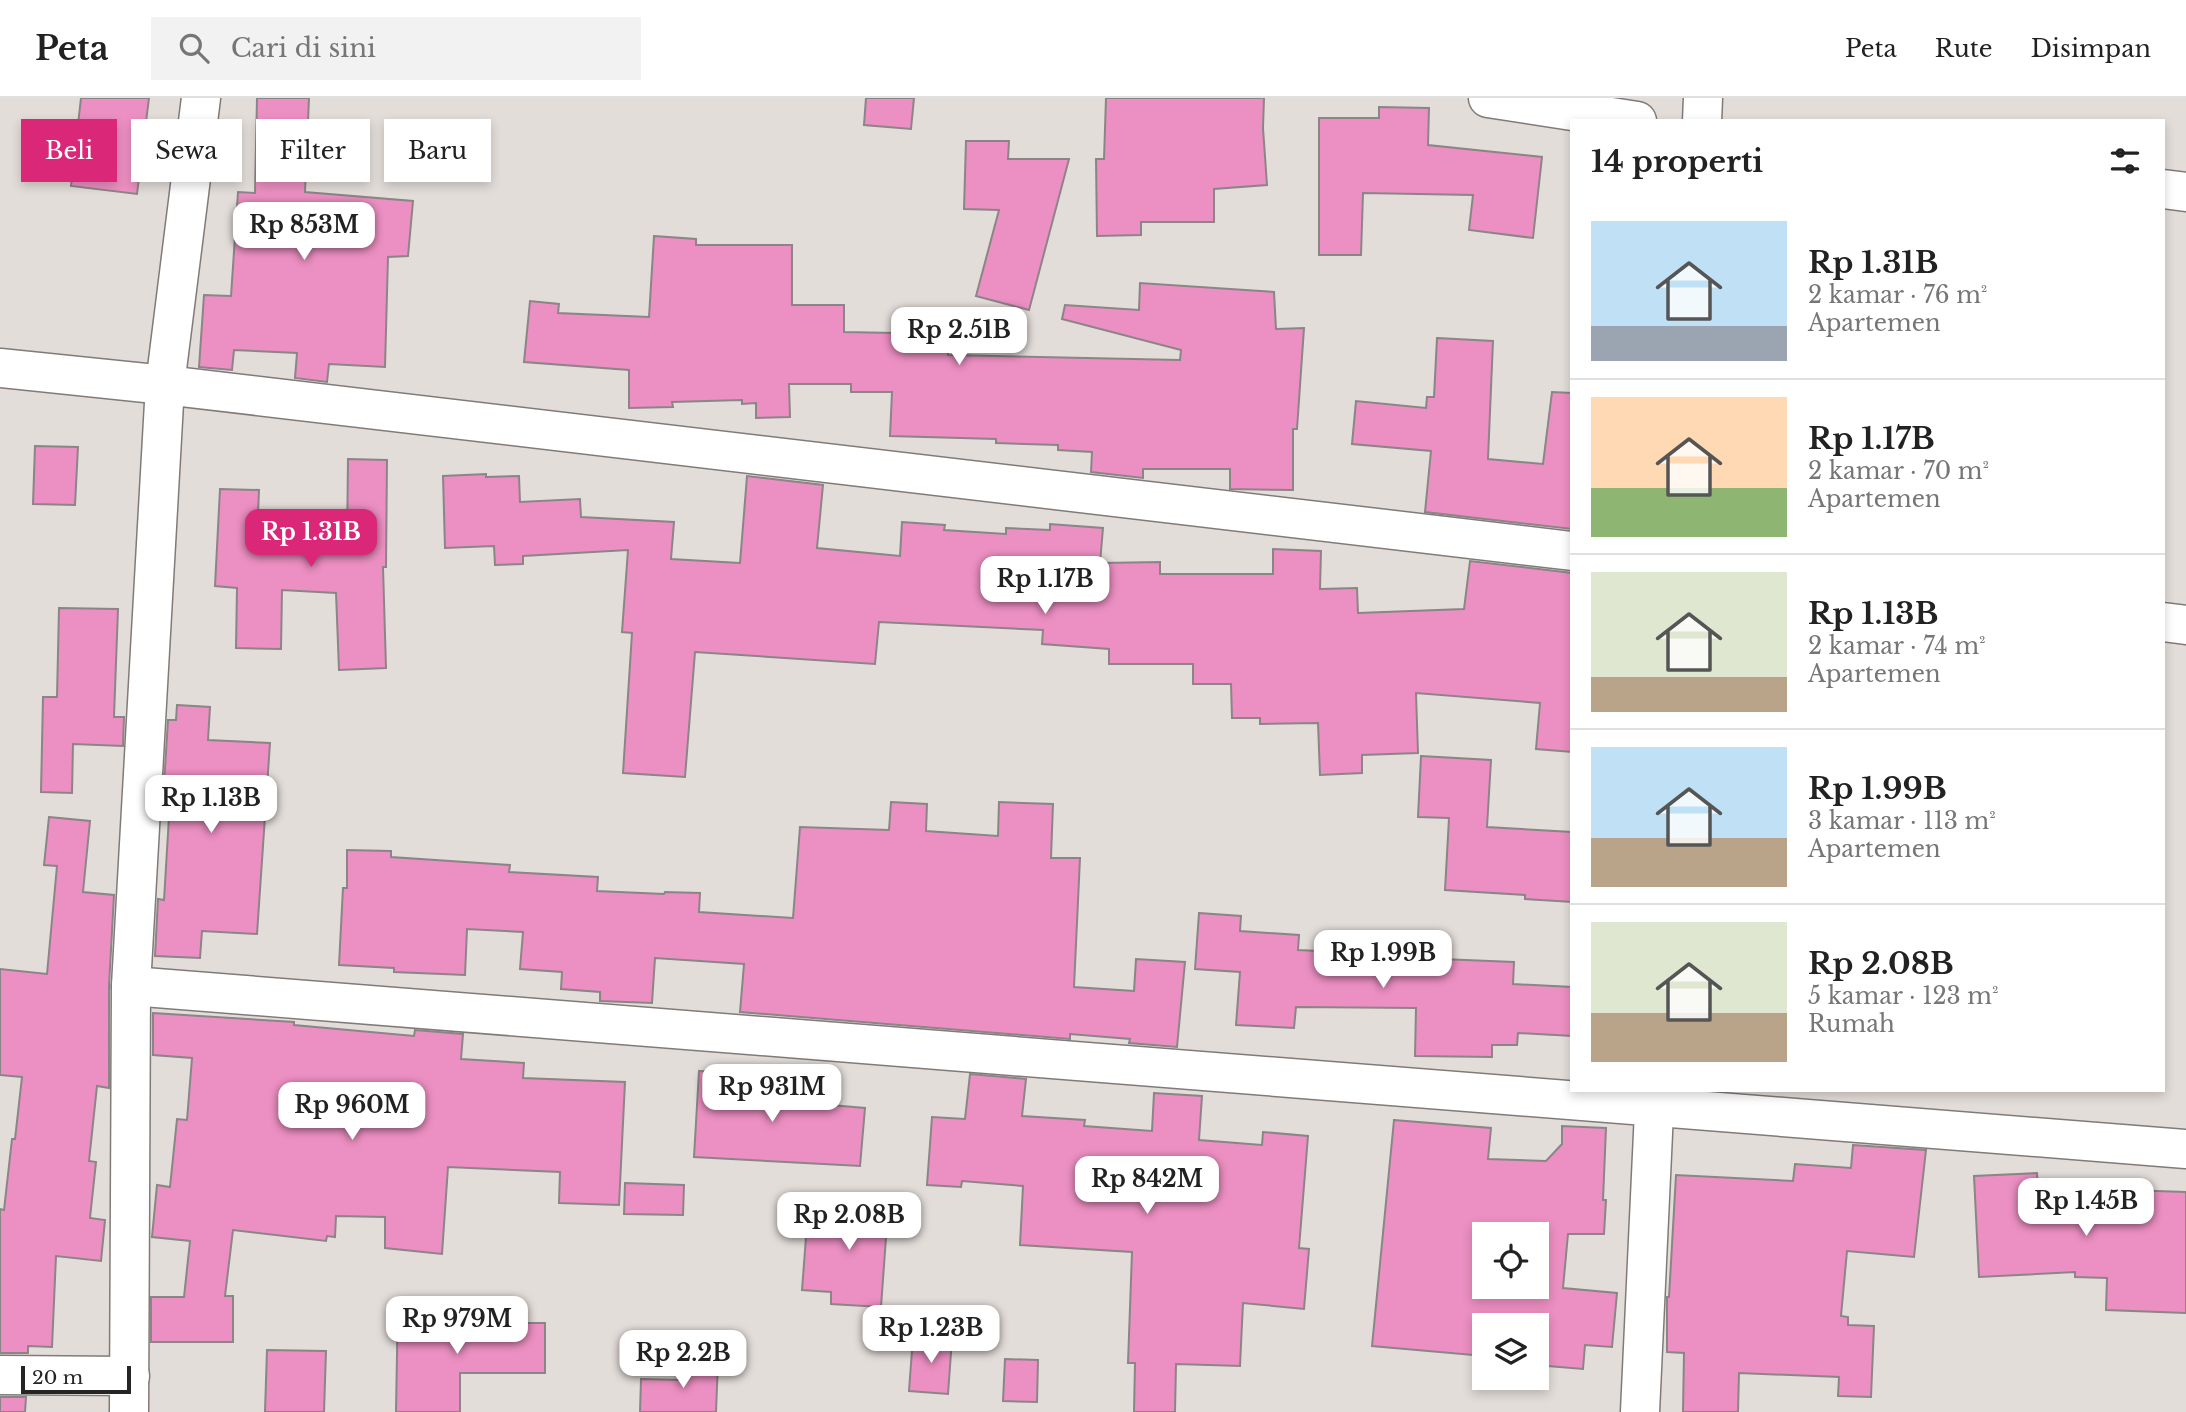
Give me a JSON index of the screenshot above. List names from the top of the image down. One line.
{"scale_bar":"20 m","page":{"header":"Peta","search":"Cari di sini","nav":["Peta","Rute","Disimpan"],"chip":["Beli","Sewa","Filter","Baru"],"heading":"14 properti","price":["Rp 853M","Rp 2.51B","Rp 1.31B","Rp 1.17B","Rp 1.13B","Rp 1.99B","Rp 931M","Rp 960M","Rp 842M","Rp 1.45B","Rp 2.08B","Rp 979M","Rp 1.23B","Rp 2.2B"],"list":[{"name":"Rp 1.31B","note":"2 kamar · 76 m² · Apartemen"},{"name":"Rp 1.17B","note":"2 kamar · 70 m² · Apartemen"},{"name":"Rp 1.13B","note":"2 kamar · 74 m² · Apartemen"},{"name":"Rp 1.99B","note":"3 kamar · 113 m² · Apartemen"},{"name":"Rp 2.08B","note":"5 kamar · 123 m² · Rumah"}],"scale":"20 m"}}
